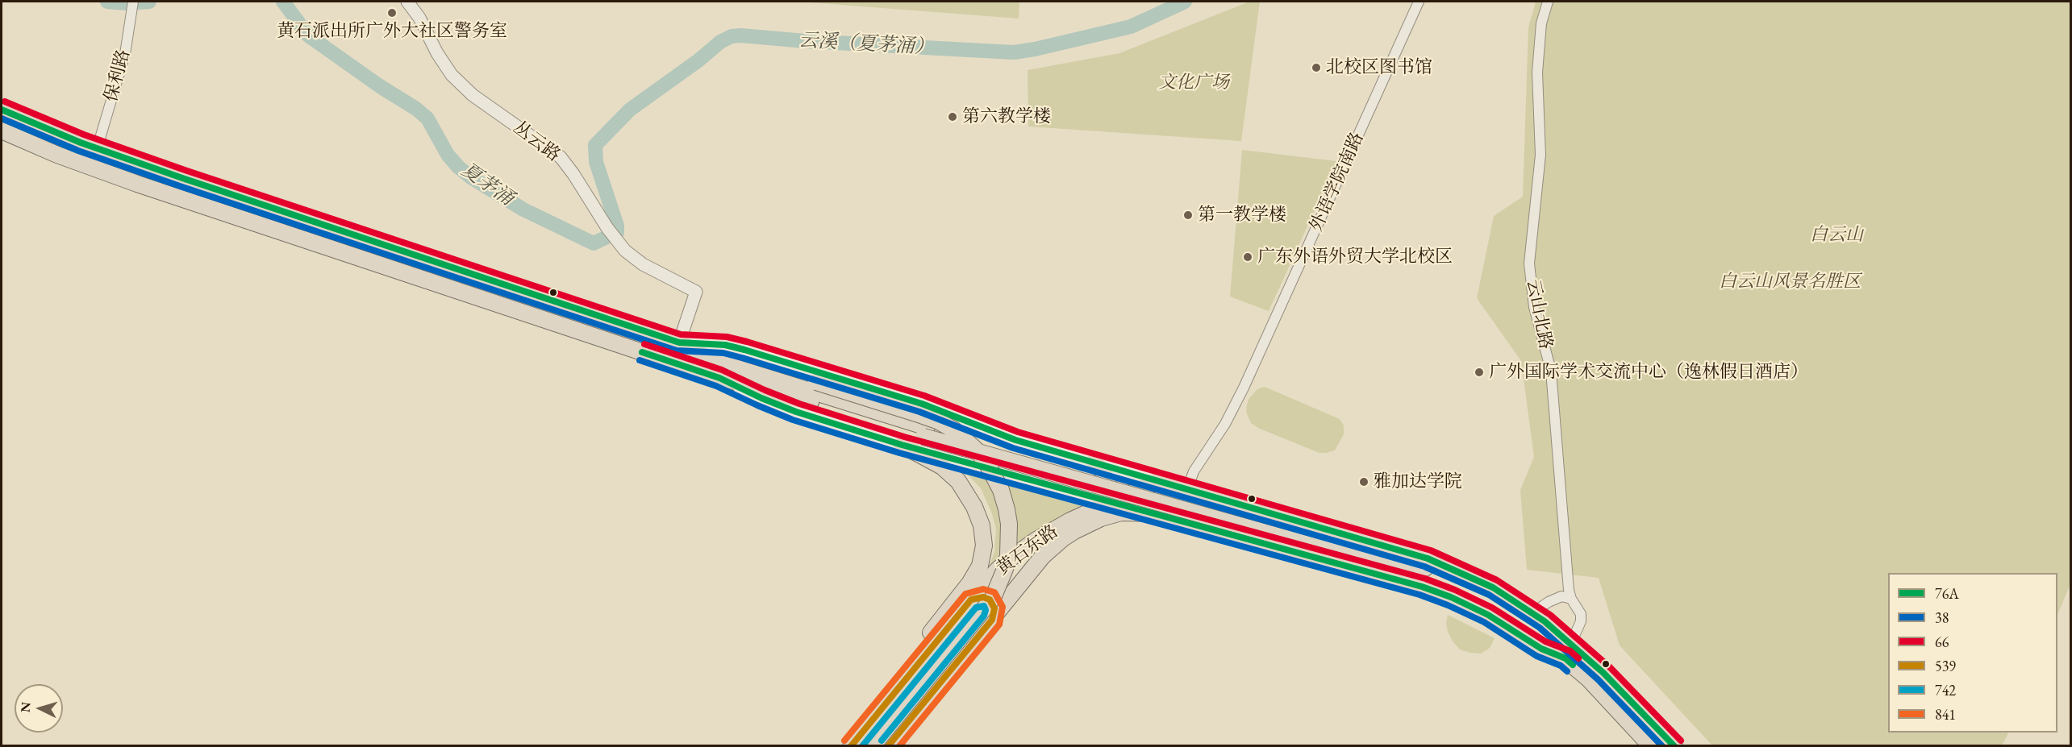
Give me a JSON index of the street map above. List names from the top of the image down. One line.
{"streets":{"highway":["黄石东路"],"street":["保利路","丛云路","外语学院南路","云山北路"]},"crossings":[["外语学院南路","黄石东路"],["云山北路","黄石东路"]],"water":["云溪（夏茅涌）","夏茅涌"],"parks":["文化广场","白云山","白云山风景名胜区"],"places":["黄石派出所广外大社区警务室","北校区图书馆","第六教学楼","第一教学楼","广东外语外贸大学北校区","广外国际学术交流中心（逸林假日酒店）","雅加达学院"],"lines":["transit line 66","transit line 76A","transit line 38","transit line 841","transit line 539","transit line 742"],"legend":["76A","38","66","539","742","841"],"north":"left"}
